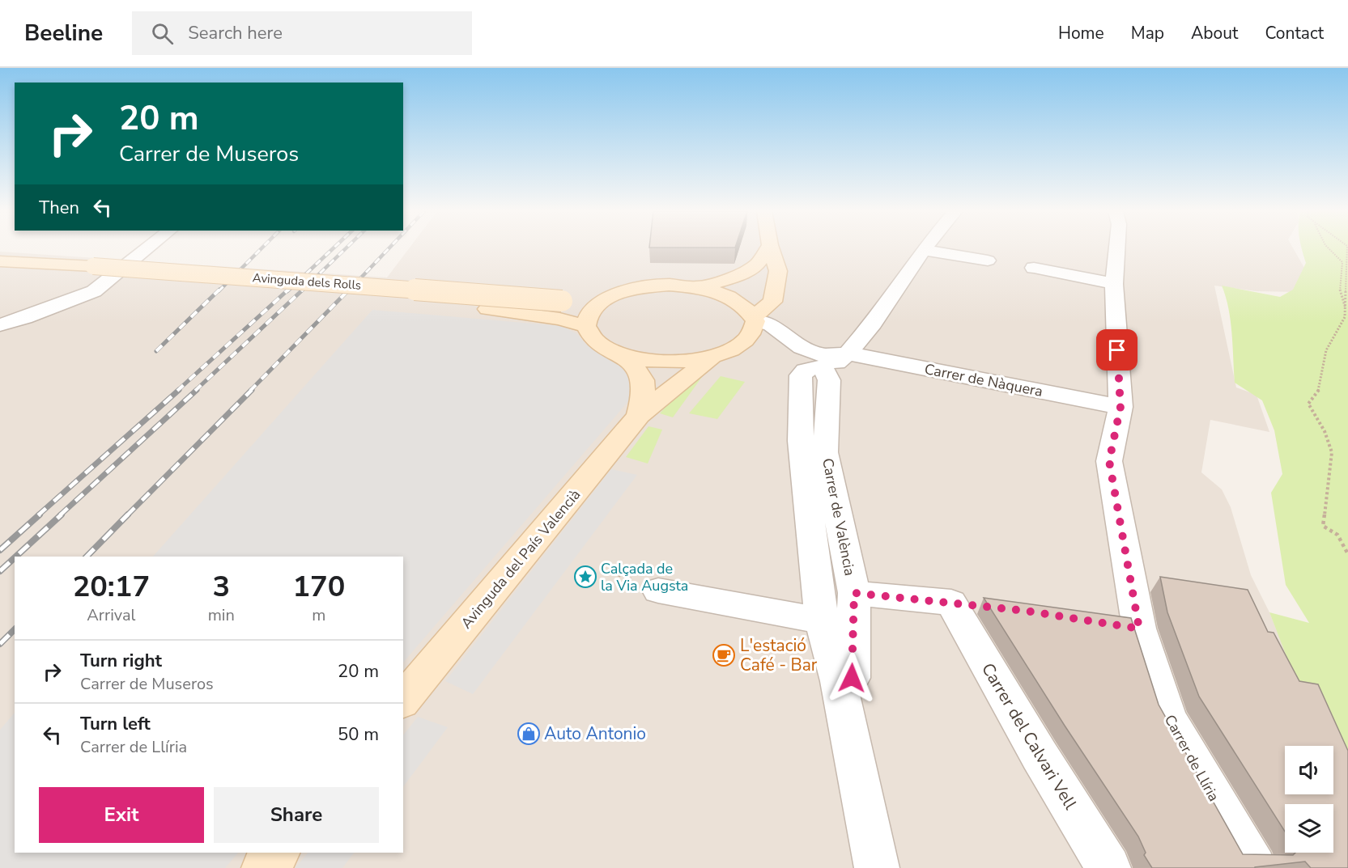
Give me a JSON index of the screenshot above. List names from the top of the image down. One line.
{"streets":{"main road":["Avinguda dels Rolls","Avinguda del País Valencià"],"street":["Carrer de Nàquera","Carrer de València","Carrer del Calvari Vell","Carrer de Llíria"]},"crossings":[["Carrer de Nàquera","Carrer de Llíria"],["Carrer de València","Carrer del Calvari Vell"]],"places":{"place":["Calçada de la Via Augsta"],"cafe":["L'estació Café - Bar"],"shop":["Auto Antonio"]},"page":{"header":"Beeline","search":"Search here","nav":["Home","Map","About","Contact"],"turn":["20 m","Carrer de Museros"],"then":"Then","eta":["20:17","Arrival","3","min","170","m"],"list":[{"name":"Turn right","note":"Carrer de Museros","value":"20 m"},{"name":"Turn left","note":"Carrer de Llíria","value":"50 m"}],"buttons":["Exit","Share"]}}
